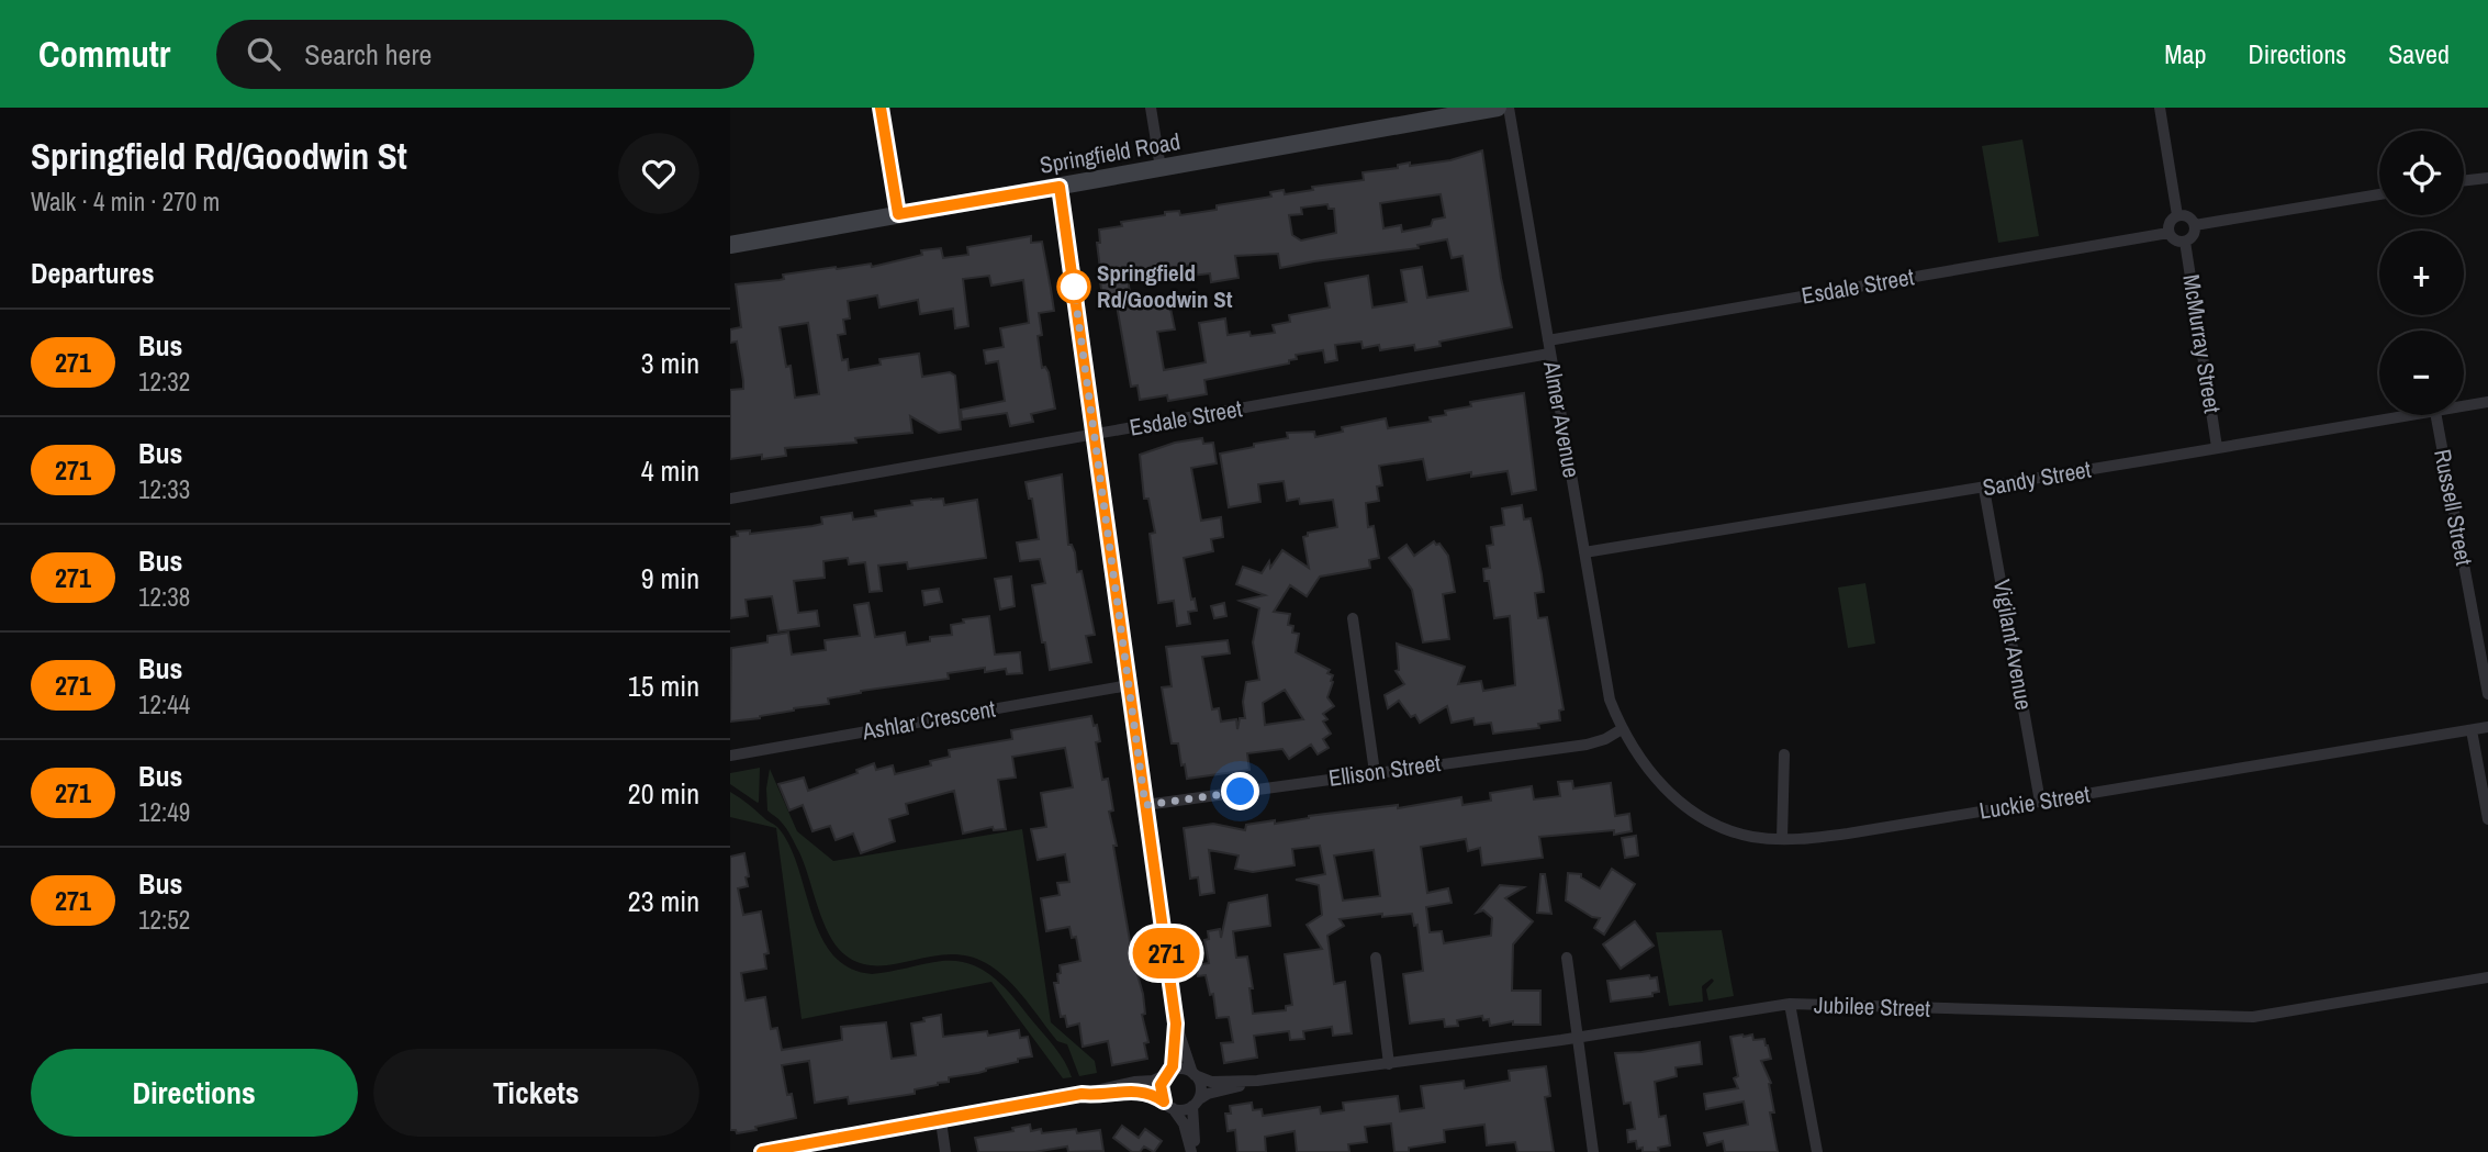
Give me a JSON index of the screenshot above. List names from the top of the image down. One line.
{"streets":{"main road":["Springfield Road"],"street":["Esdale Street","McMurray Street","Almer Avenue","Sandy Street","Russell Street","Vigilant Avenue","Ashlar Crescent","Ellison Street","Luckie Street","Jubilee Street"]},"crossings":[["Esdale Street","McMurray Street"],["Esdale Street","Almer Avenue"],["McMurray Street","Sandy Street"],["Almer Avenue","Sandy Street"],["Almer Avenue","Ellison Street"],["Almer Avenue","Luckie Street"],["Sandy Street","Vigilant Avenue"],["Vigilant Avenue","Luckie Street"],["Ellison Street","Luckie Street"]],"places":["Springfield Rd/Goodwin St"],"lines":["bus line 271"],"page":{"header":"Commutr","search":"Search here","nav":["Map","Directions","Saved"],"heading":[["Springfield Rd/Goodwin St","Walk · 4 min · 270 m"],"Departures"],"on_map":"271","map_buttons":["+","−"],"list":[{"mark":"271","name":"Bus","note":"12:32","value":"3 min"},{"mark":"271","name":"Bus","note":"12:33","value":"4 min"},{"mark":"271","name":"Bus","note":"12:38","value":"9 min"},{"mark":"271","name":"Bus","note":"12:44","value":"15 min"},{"mark":"271","name":"Bus","note":"12:49","value":"20 min"},{"mark":"271","name":"Bus","note":"12:52","value":"23 min"}],"buttons":["Directions","Tickets"]}}
